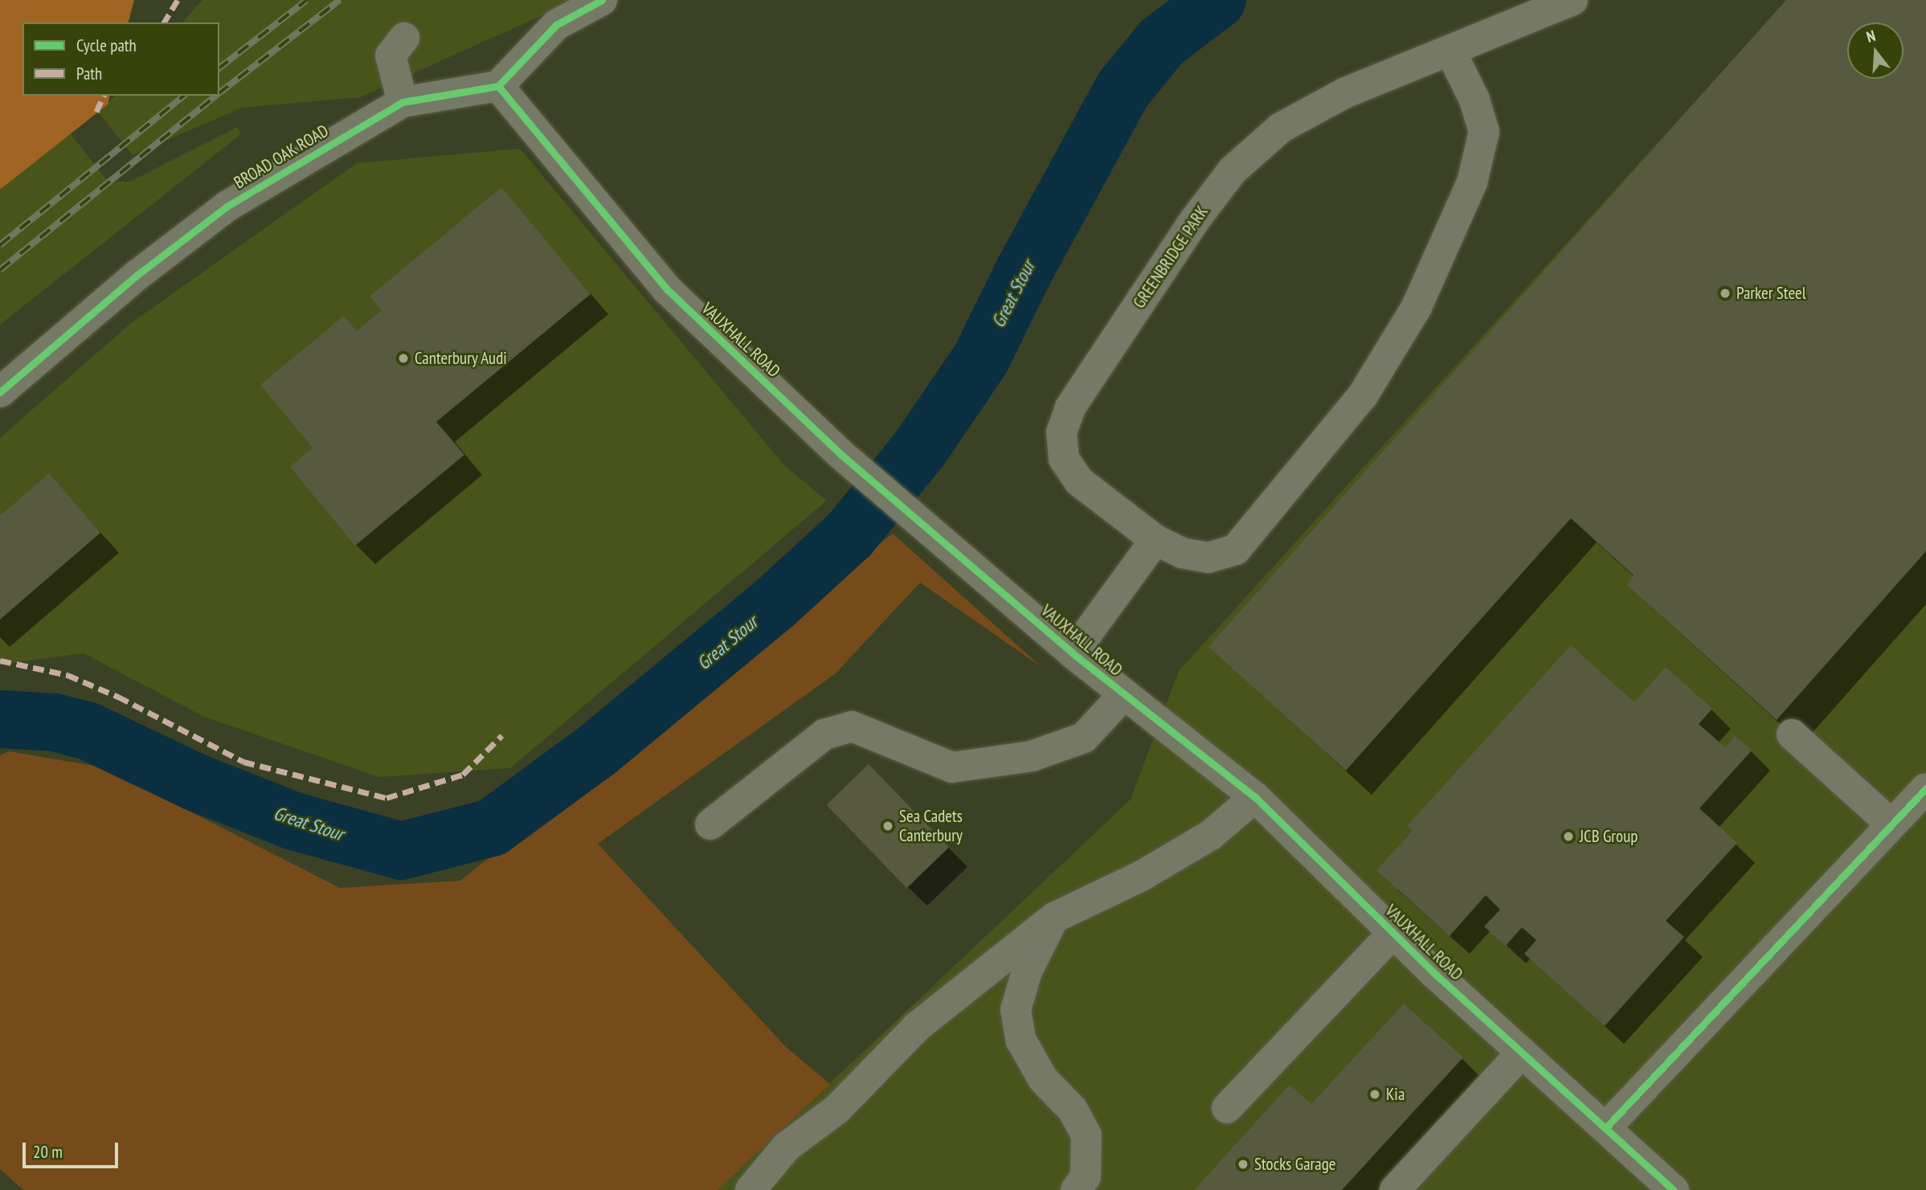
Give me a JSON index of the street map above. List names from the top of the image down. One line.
{"streets":{"street":["BROAD OAK ROAD","GREENBRIDGE PARK","VAUXHALL ROAD"]},"crossings":[["BROAD OAK ROAD","VAUXHALL ROAD"]],"water":["Great Stour"],"places":["Parker Steel","Canterbury Audi","Sea Cadets Canterbury","JCB Group","Kia","Stocks Garage"],"legend":["Cycle path","Path"],"scale_bar":"20 m","north":"top"}
